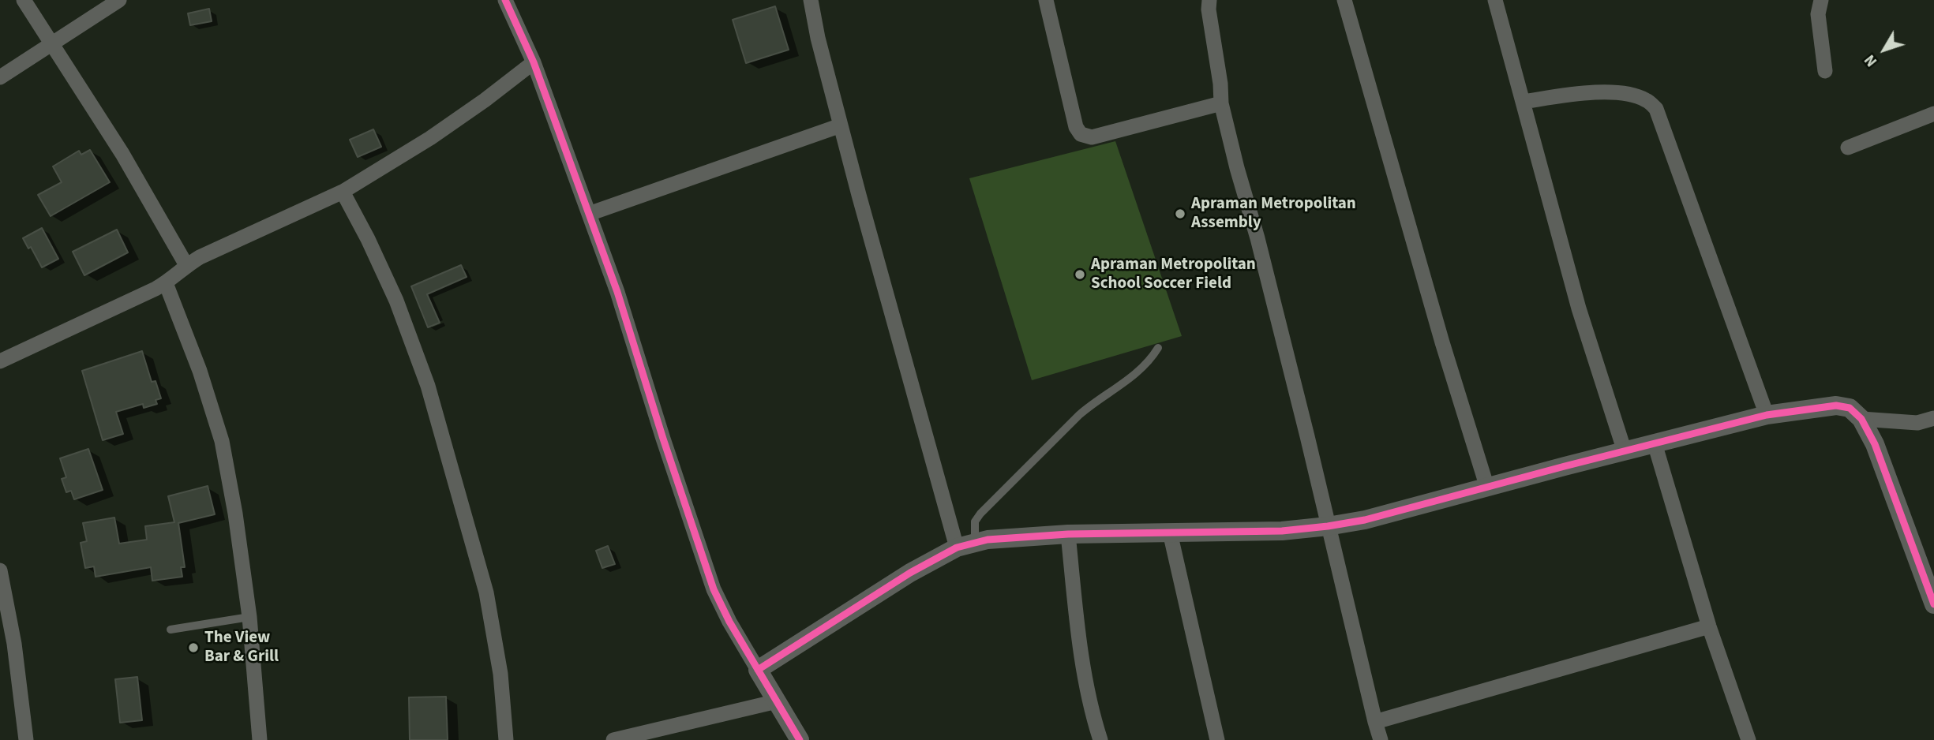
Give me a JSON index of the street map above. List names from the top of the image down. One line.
{"places":["Apraman Metropolitan Assembly","Apraman Metropolitan School Soccer Field","The View Bar & Grill"],"north":"bottom left"}
